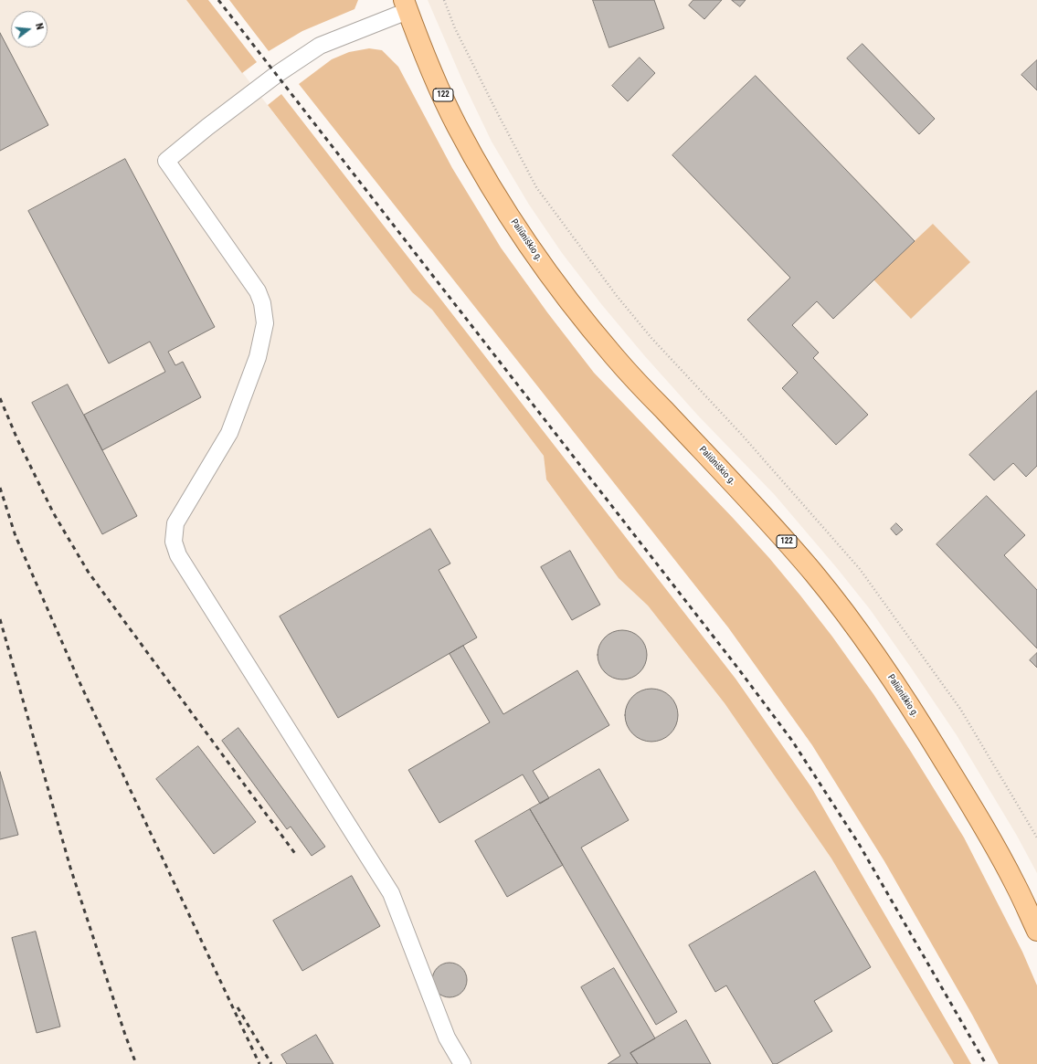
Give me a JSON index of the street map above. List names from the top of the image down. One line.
{"streets":{"main road":["122","Paliūniškio g."]},"north":"right"}
